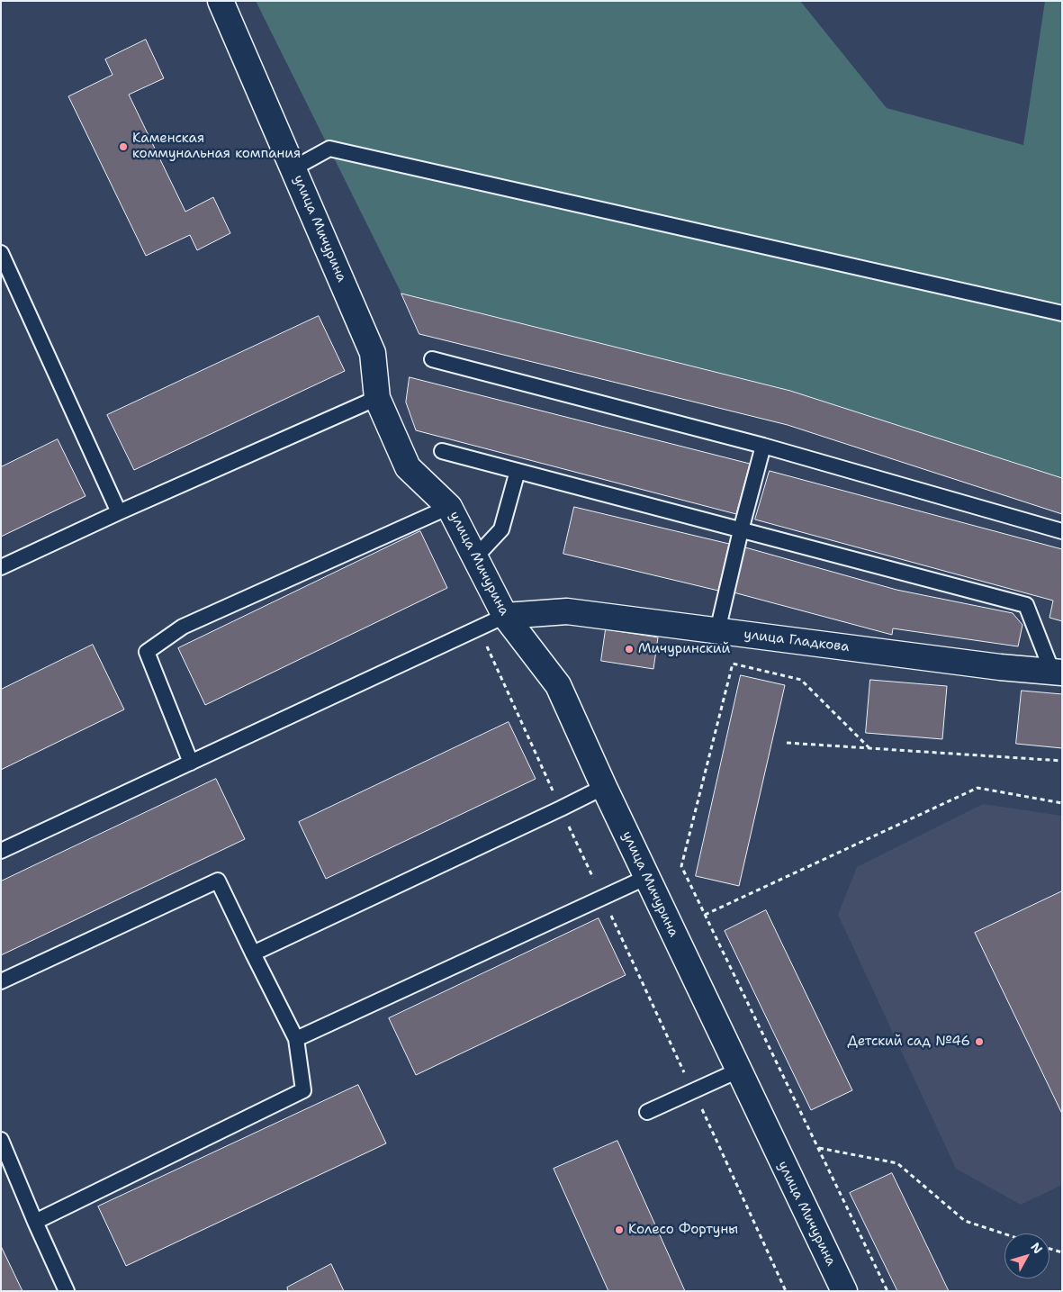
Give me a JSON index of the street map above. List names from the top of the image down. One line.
{"streets":{"street":["улица Мичурина","улица Гладкова"]},"crossings":[["улица Мичурина","улица Гладкова"]],"places":["Каменская коммунальная компания","Мичуринский","Детский сад №46","Колесо Фортуны"],"north":"top right"}
